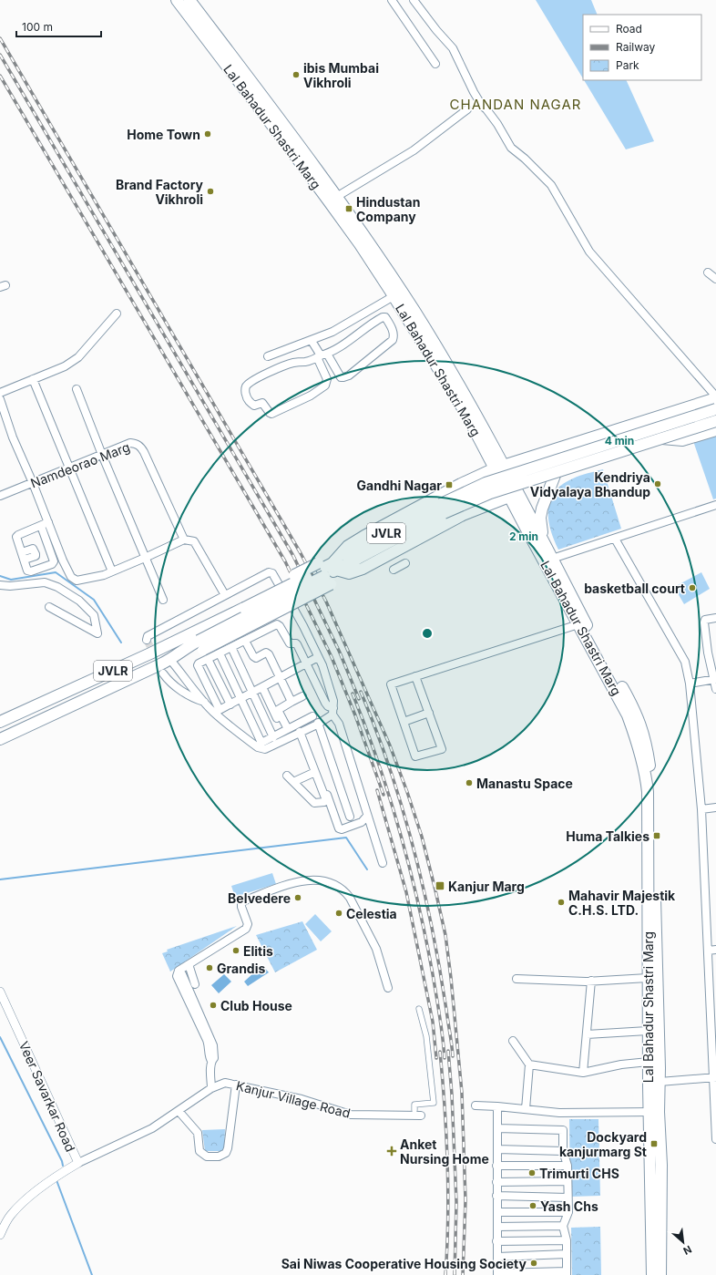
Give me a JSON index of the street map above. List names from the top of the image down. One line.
{"streets":{"main road":["Lal Bahadur Shastri Marg","JVLR"],"street":["Namdeorao Marg","Veer Savarkar Road","Kanjur Village Road"]},"crossings":[["Veer Savarkar Road","Kanjur Village Road"]],"districts":["CHANDAN NAGAR"],"places":{"other":["ibis Mumbai Vikhroli","Home Town","Brand Factory Vikhroli","Kendriya Vidyalaya Bhandup","basketball court","Manastu Space","Belvedere","Mahavir Majestik C.H.S. LTD.","Celestia","Elitis","Grandis","Club House","Trimurti CHS","Yash Chs","Sai Niwas Cooperative Housing Society"],"transit":["Hindustan Company","Gandhi Nagar","Huma Talkies","Kanjur Marg","Dockyard kanjurmarg St"],"health":["Anket Nursing Home"]},"legend":["Road","Railway","Park"],"scale_bar":"100 m","north":"bottom right","rings":["4 min","2 min"]}
